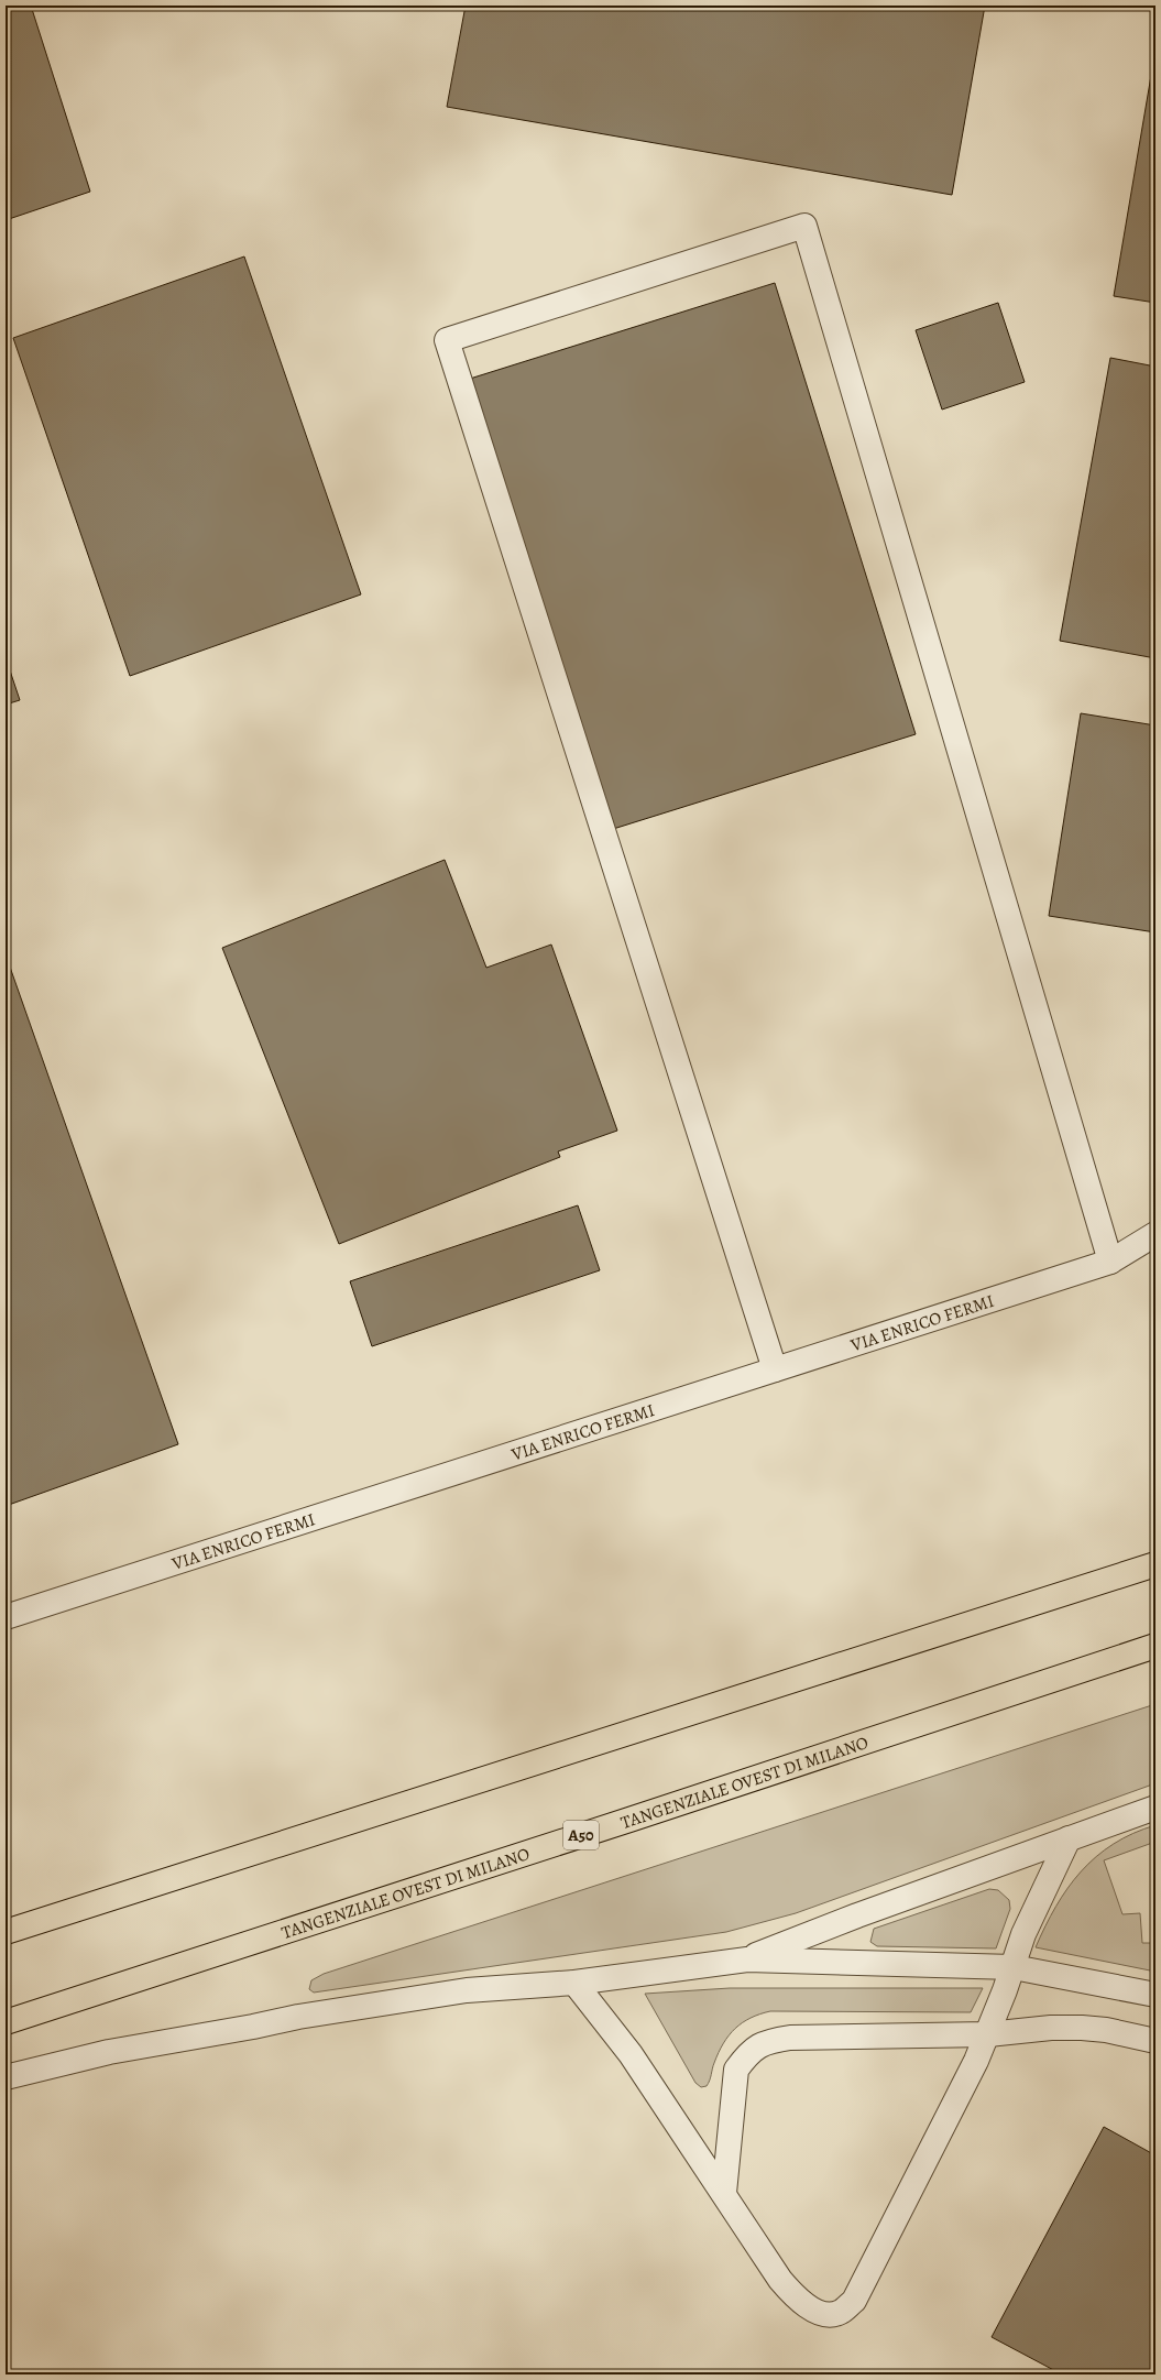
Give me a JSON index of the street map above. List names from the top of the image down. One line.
{"streets":{"highway":["TANGENZIALE OVEST DI MILANO","A50"],"street":["VIA ENRICO FERMI"]}}
